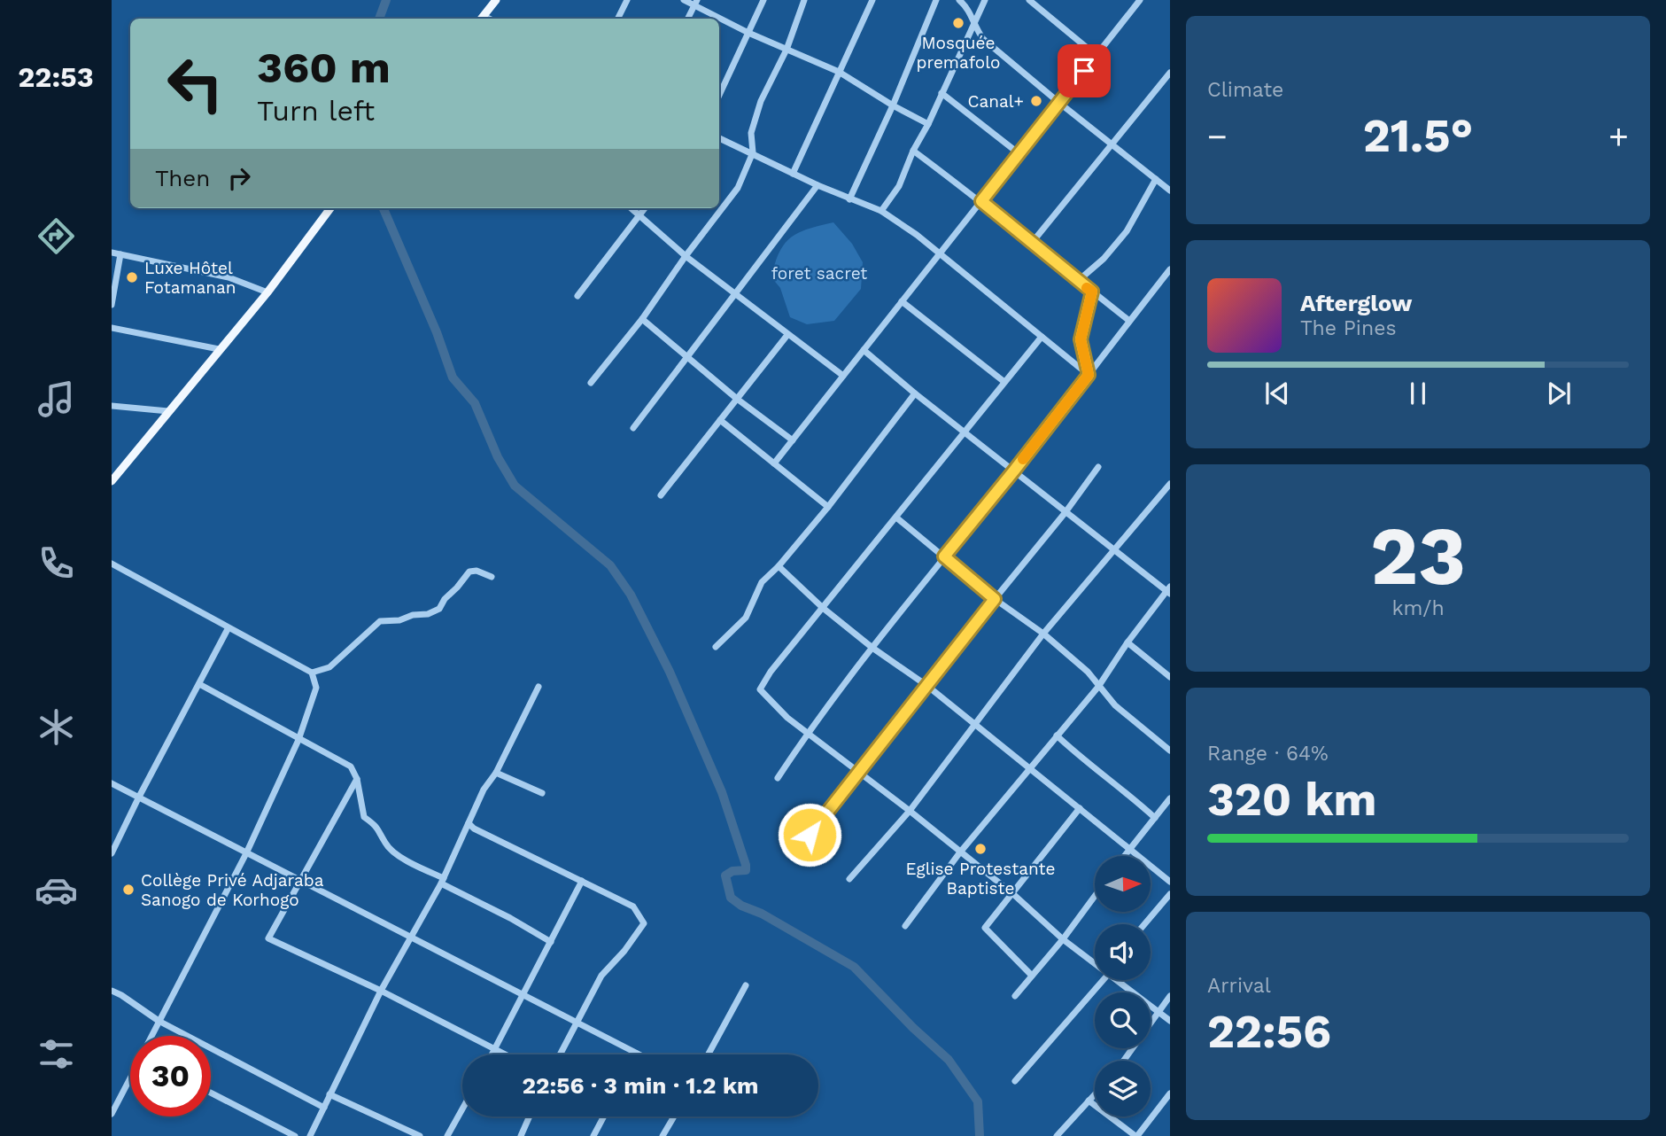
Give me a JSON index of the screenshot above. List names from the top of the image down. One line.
{"parks":["foret sacret"],"places":["Mosquée premafolo","Canal+","Luxe Hôtel Fotamanan","Eglise Protestante Baptiste","Collège Privé Adjaraba Sanogo de Korhogo"],"north":"right","page":{"tabs":"22:53","tile":["Climate",["23","km/h"],["Range · 64%","320 km"],["Arrival","22:56"]],"turn":["360 m","Turn left"],"heat":["−","21.5°","+"],"then":"Then","song":["Afterglow","The Pines"],"limit":"30","trip":"22:56 · 3 min · 1.2 km"}}
